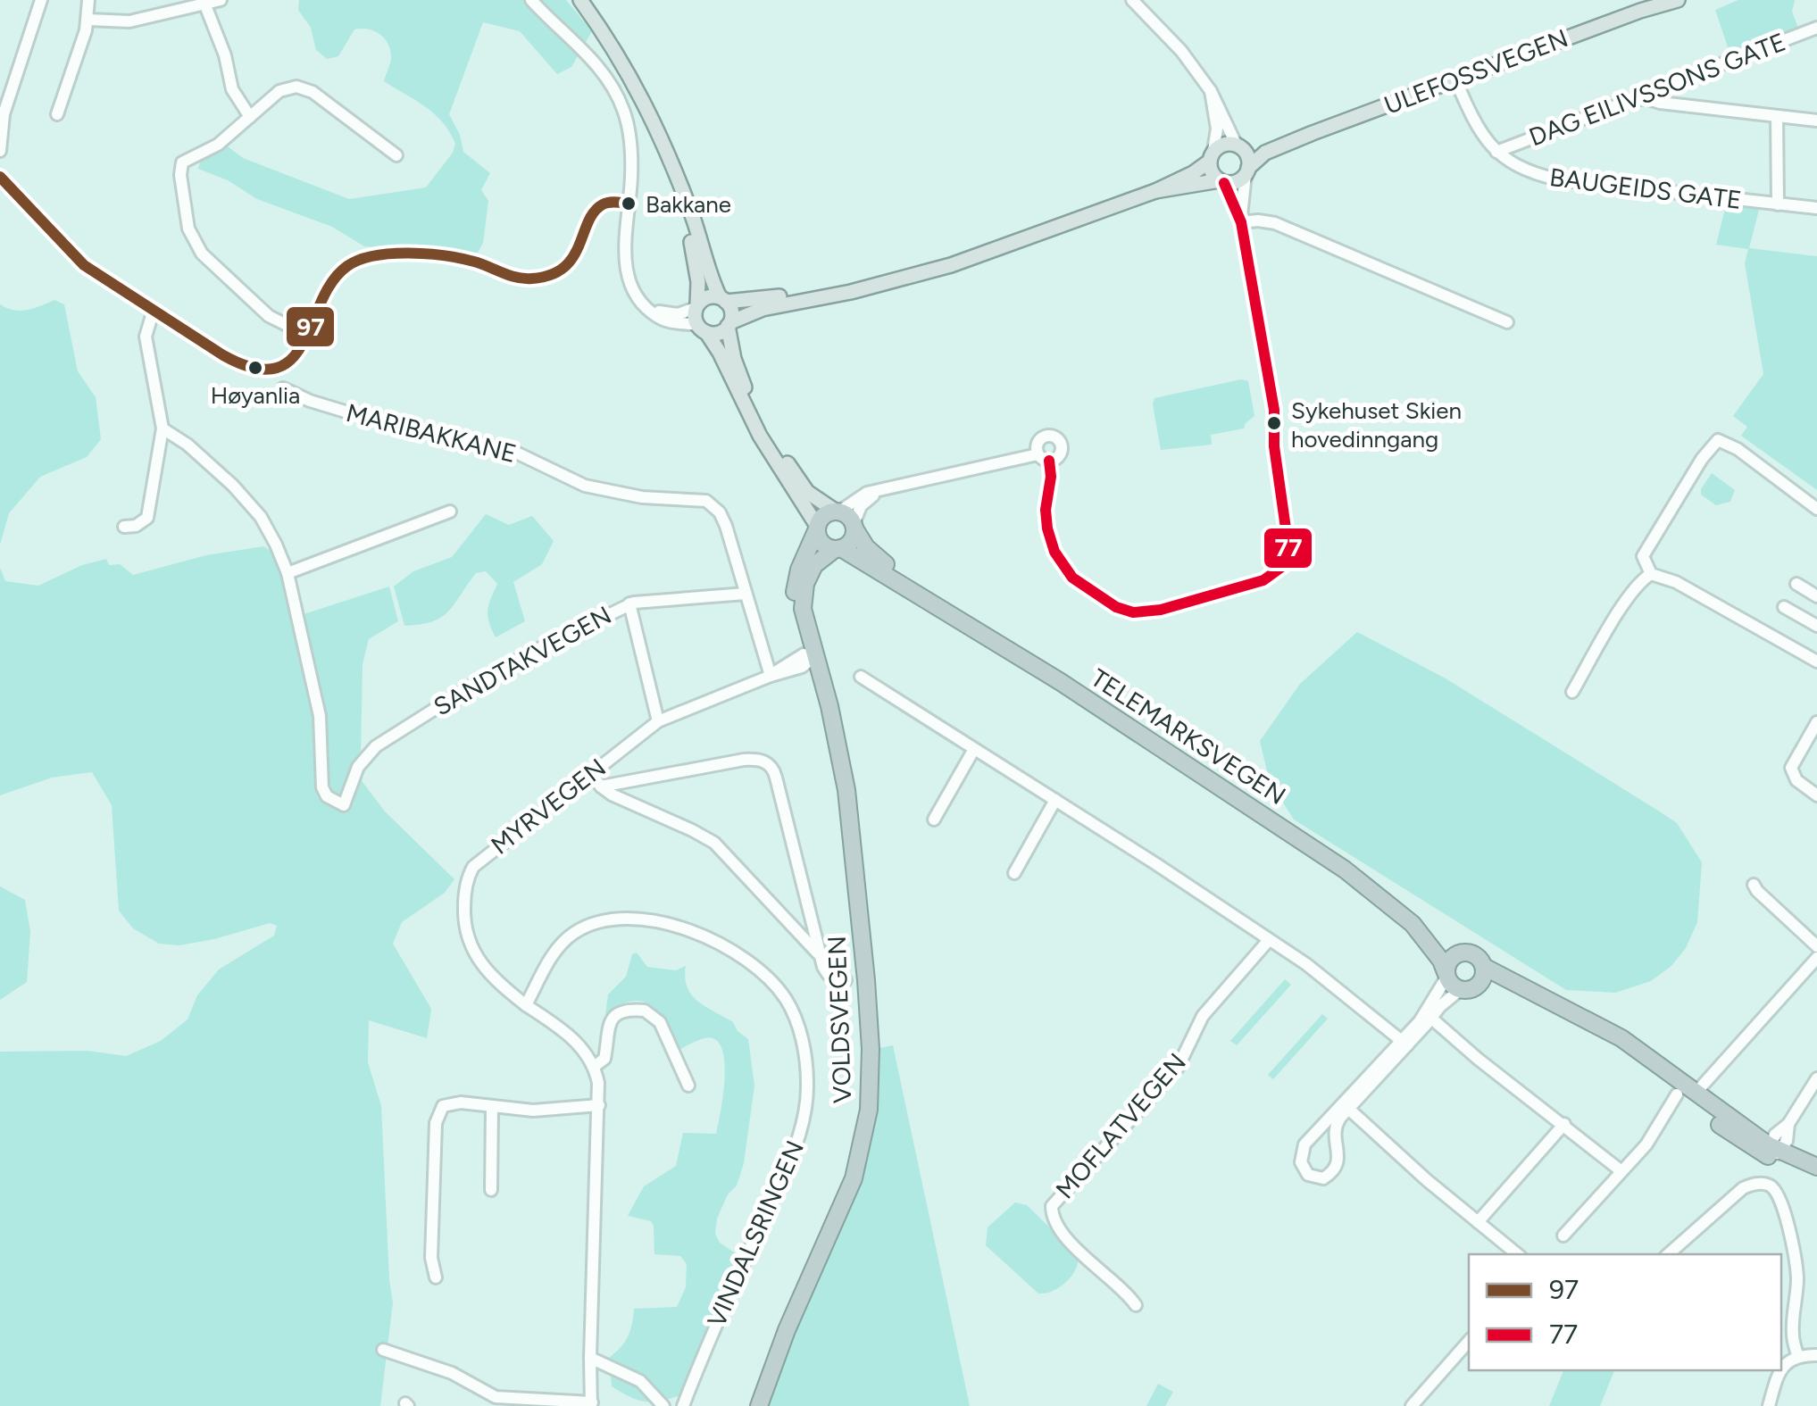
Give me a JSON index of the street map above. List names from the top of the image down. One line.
{"streets":{"highway":["TELEMARKSVEGEN","VOLDSVEGEN"],"main road":["ULEFOSSVEGEN"],"street":["DAG EILIVSSONS GATE","BAUGEIDS GATE","MARIBAKKANE","SANDTAKVEGEN","MYRVEGEN","MOFLATVEGEN","VINDALSRINGEN"]},"crossings":[["ULEFOSSVEGEN","BAUGEIDS GATE"],["DAG EILIVSSONS GATE","BAUGEIDS GATE"],["MARIBAKKANE","SANDTAKVEGEN"],["MARIBAKKANE","MYRVEGEN"],["TELEMARKSVEGEN","VOLDSVEGEN"],["MYRVEGEN","VOLDSVEGEN"],["MYRVEGEN","VINDALSRINGEN"]],"places":["Bakkane","Høyanlia","Sykehuset Skien hovedinngang"],"lines":["transit line 97","transit line 77"],"legend":["97","77"]}
